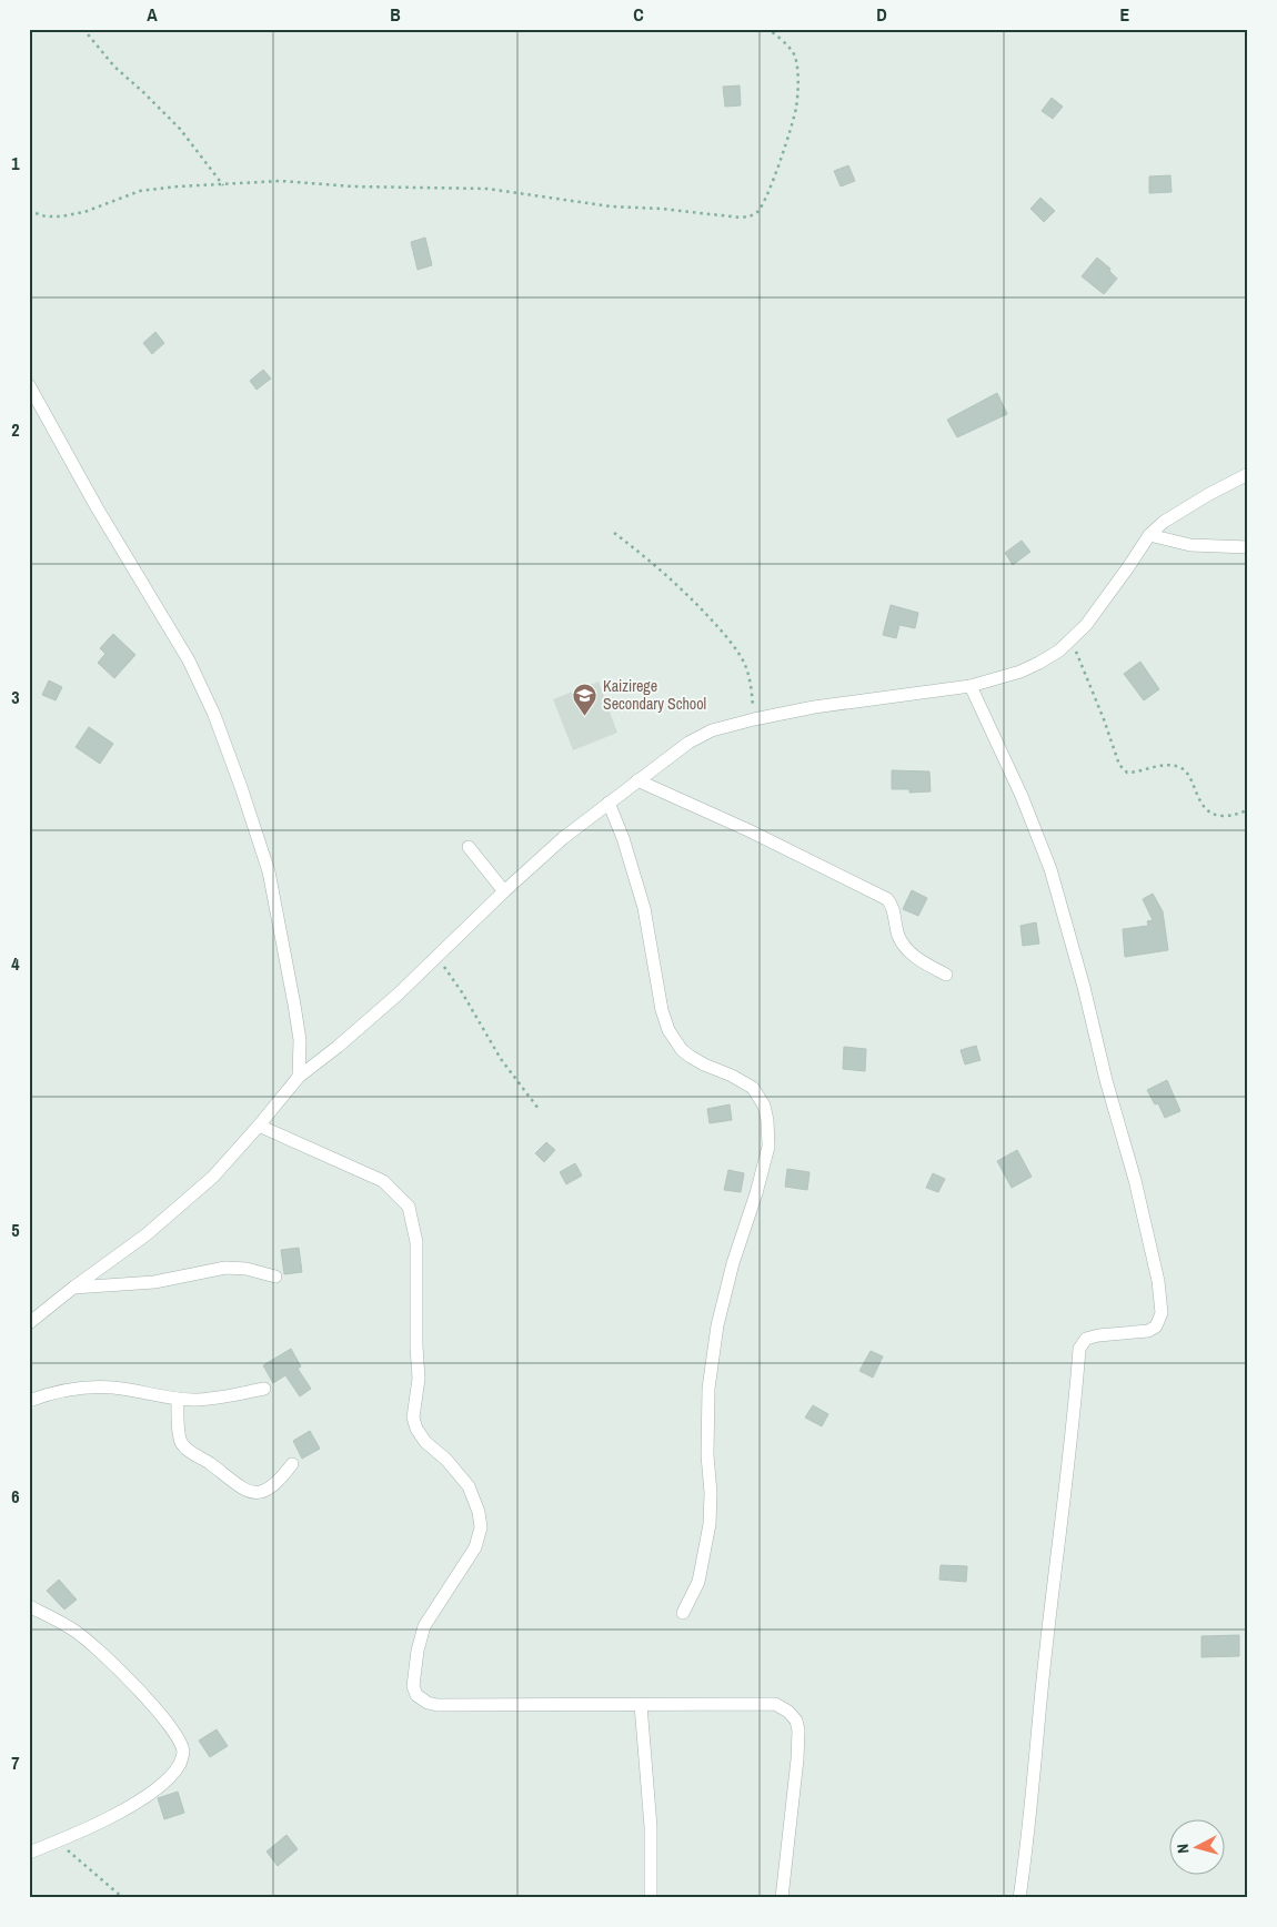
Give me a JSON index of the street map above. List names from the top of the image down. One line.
{"places":{"school or university":["Kaizirege Secondary School"]},"north":"left","grid":{"columns":["A","B","C","D","E"],"rows":["1","2","3","4","5","6","7"]}}
